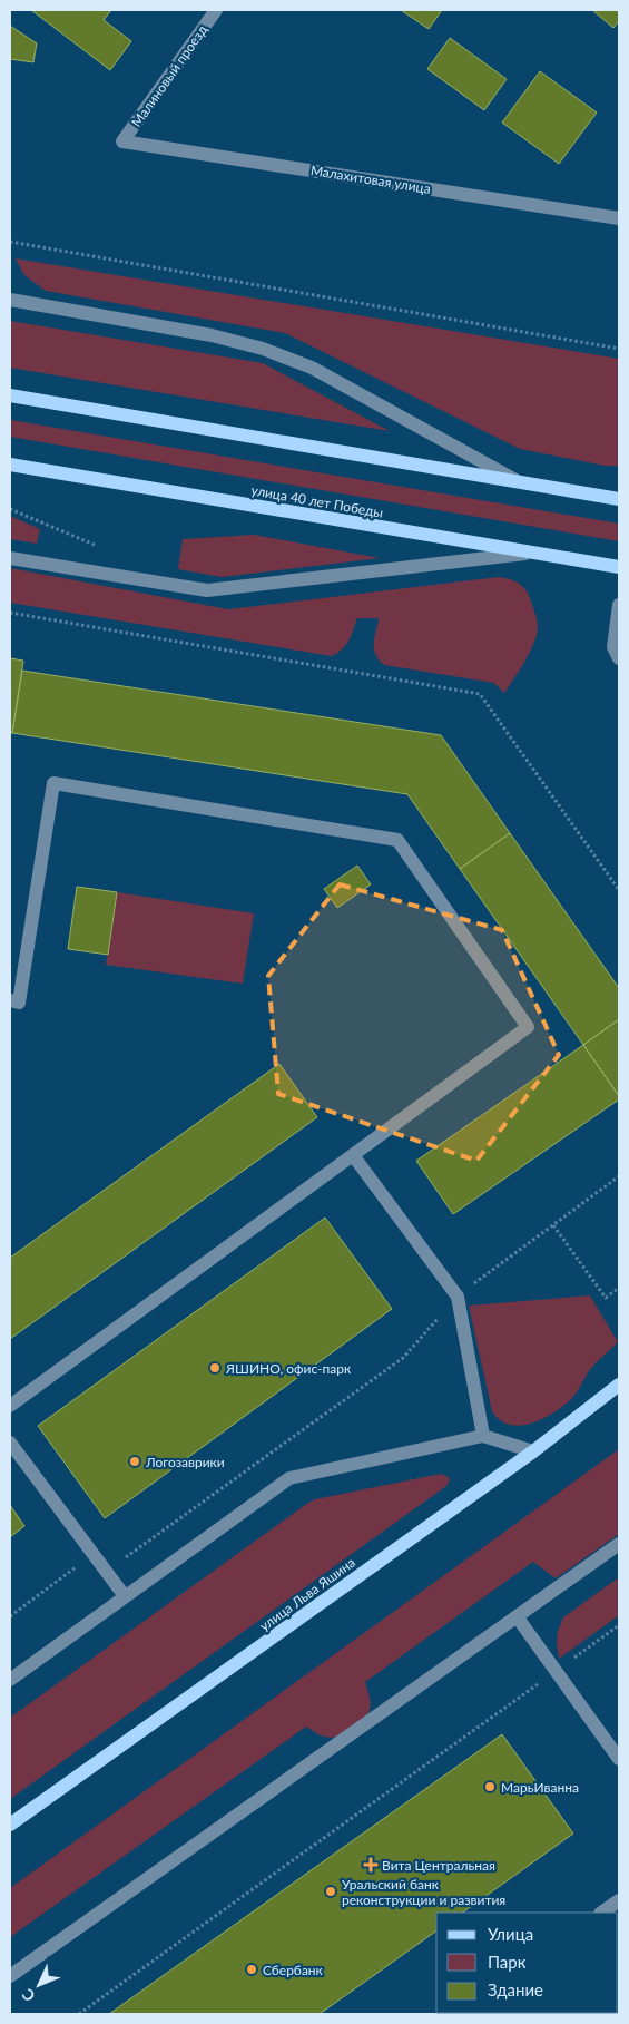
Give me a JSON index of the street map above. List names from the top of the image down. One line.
{"streets":{"main road":["улица 40 лет Победы","улица Льва Яшина"],"street":["Малиновый проезд","Малахитовая улица"]},"crossings":[["Малиновый проезд","Малахитовая улица"]],"places":{"other":["ЯШИНО, офис-парк","Логозаврики","МарьИванна","Уральский банк реконструкции и развития","Сбербанк"],"health":["Вита Центральная"]},"legend":["Улица","Парк","Здание"],"north":"bottom left"}
